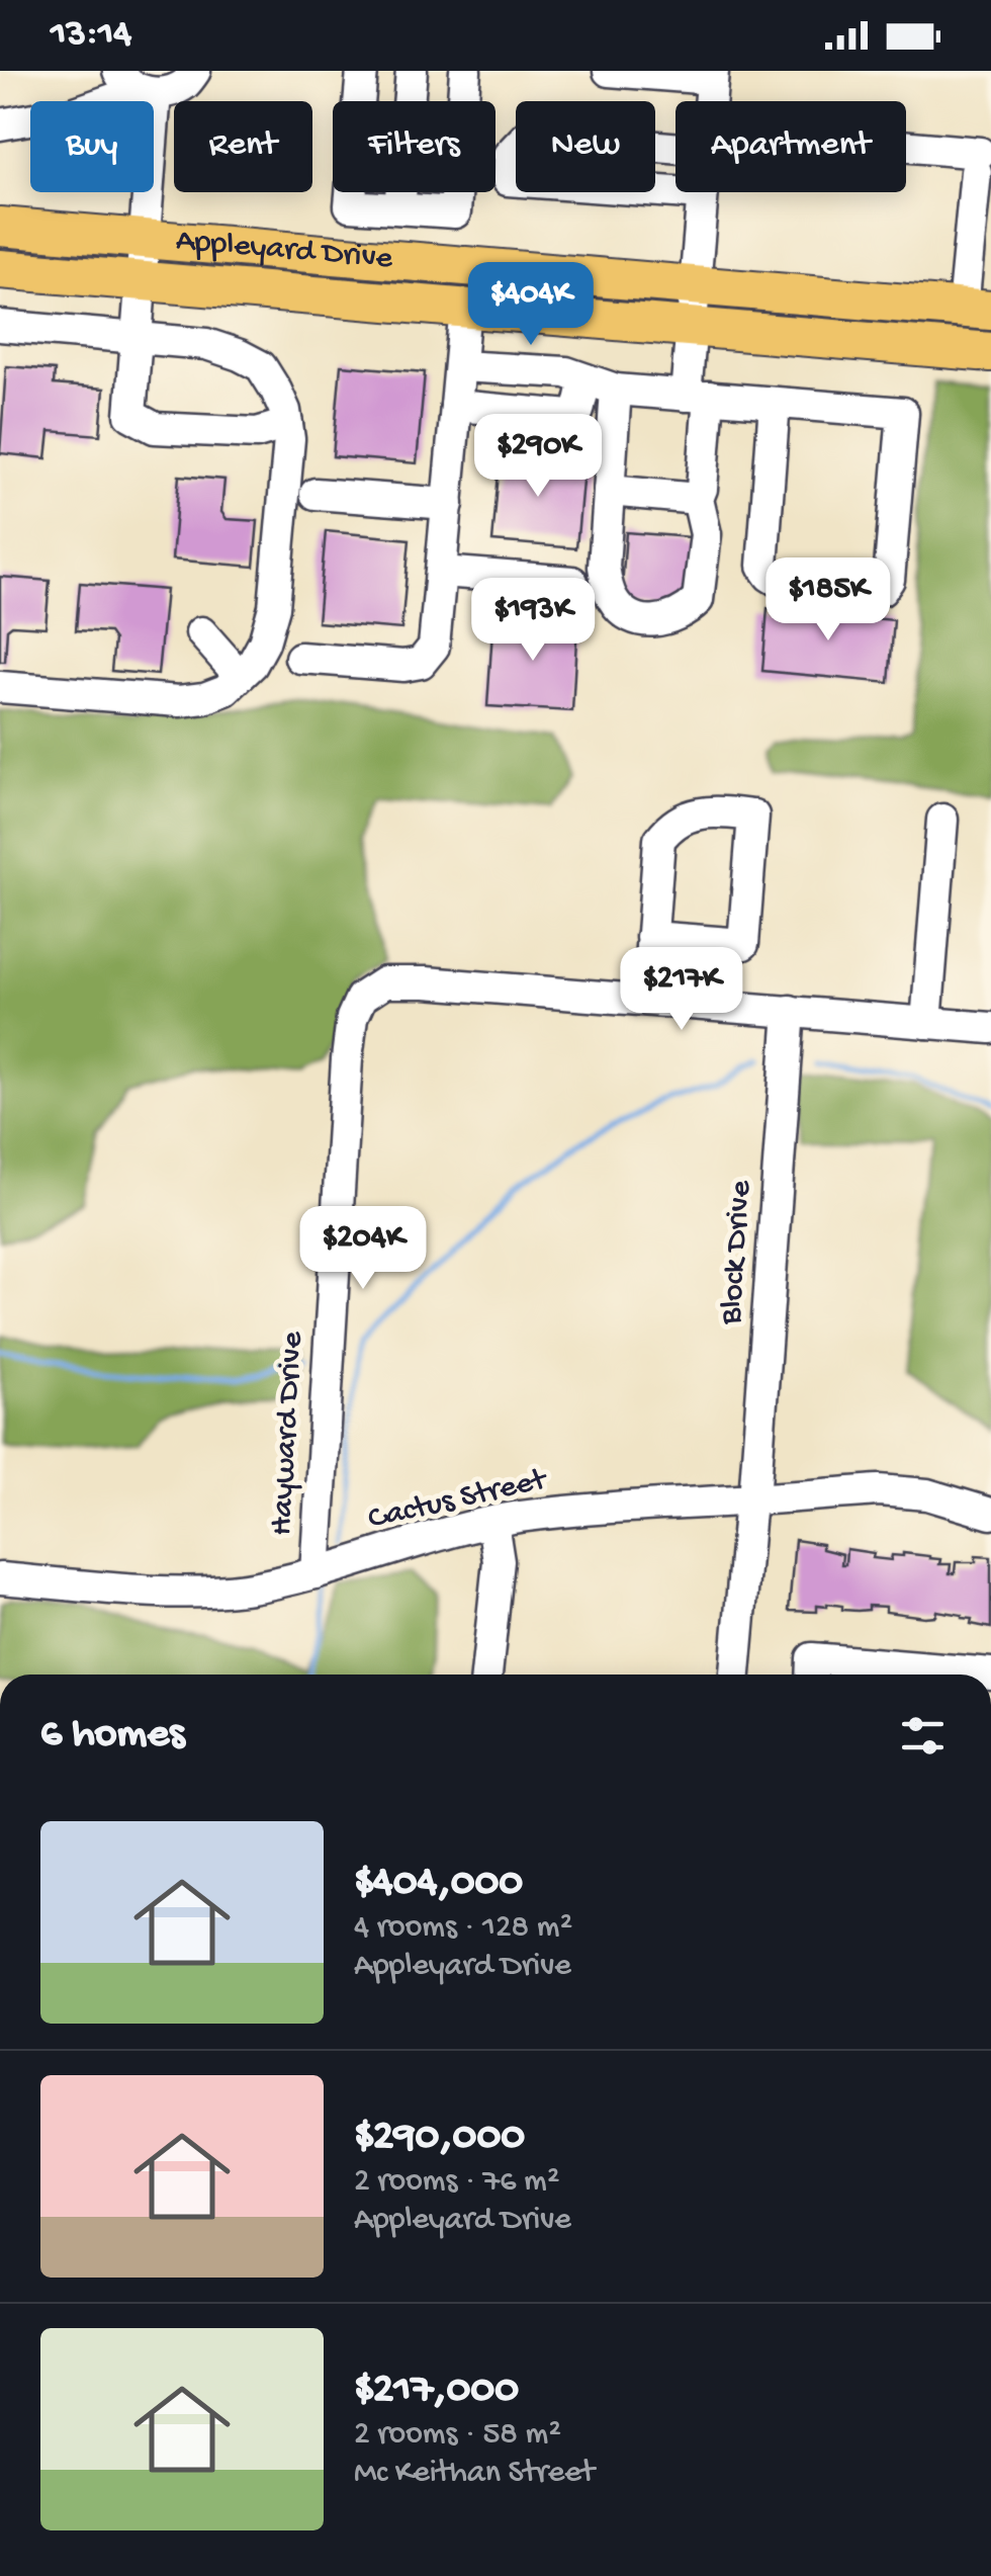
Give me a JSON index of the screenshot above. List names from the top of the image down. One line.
{"streets":{"main road":["Appleyard Drive"],"street":["Block Drive","Hayward Drive","Cactus Street"]},"crossings":[["Block Drive","Cactus Street"],["Hayward Drive","Cactus Street"]],"page":{"status":"13:14","chip":["Buy","Rent","Filters","New","Apartment"],"price":["$404K","$290K","$185K","$193K","$217K","$204K"],"heading":"6 homes","list":[{"name":"$404,000","note":"4 rooms · 128 m² · Appleyard Drive"},{"name":"$290,000","note":"2 rooms · 76 m² · Appleyard Drive"},{"name":"$217,000","note":"2 rooms · 58 m² · Mc Keithan Street"}]}}
